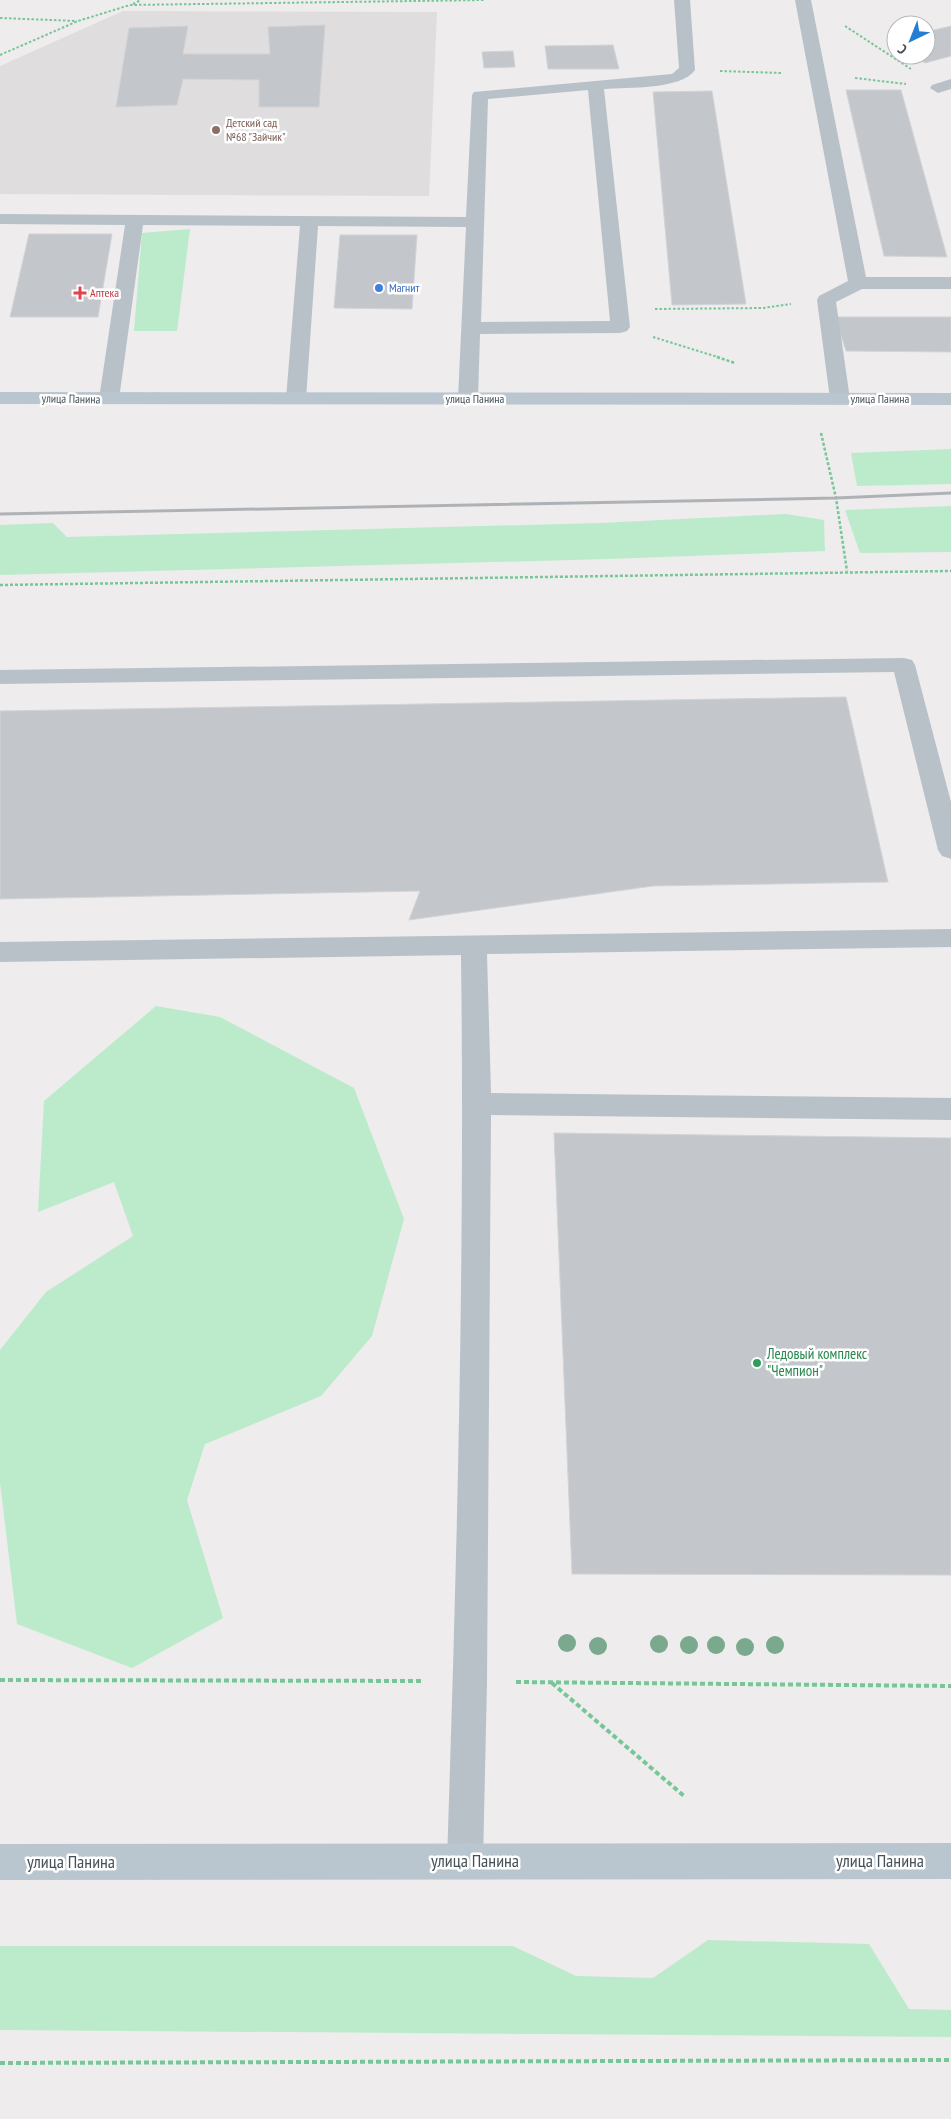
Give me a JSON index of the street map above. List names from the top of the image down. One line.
{"streets":{"street":["улица Панина"]},"places":{"other":["Детский сад №68 \"Зайчик\"","Магнит","Ледовый комплекс \"Чемпион\""],"health":["Аптека"]},"north":"bottom left"}
